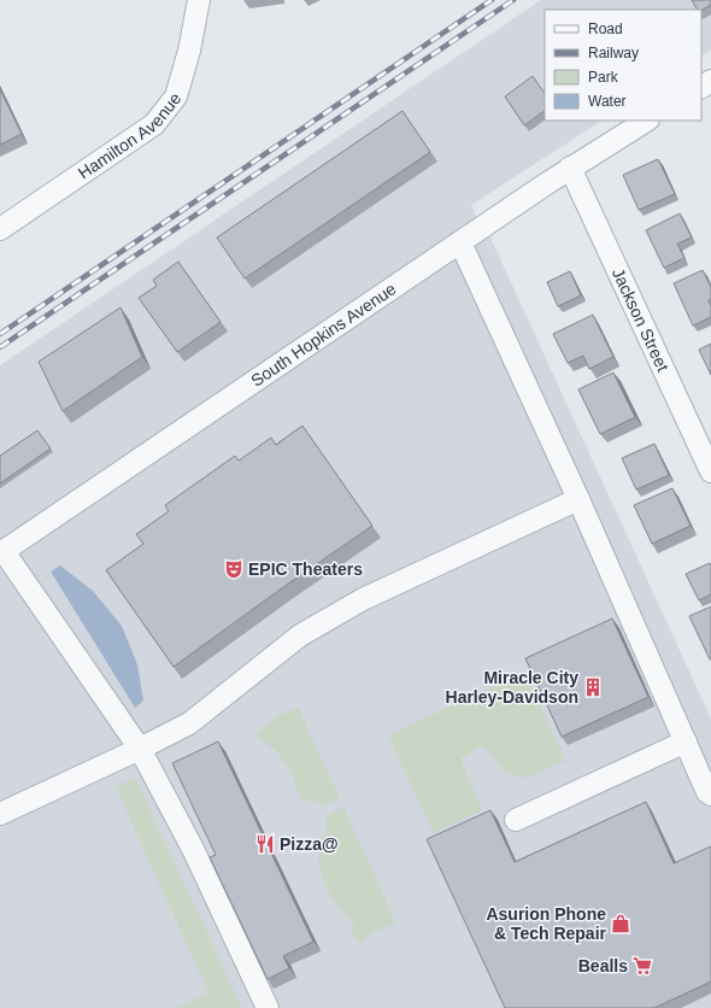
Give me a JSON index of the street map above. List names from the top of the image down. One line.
{"streets":{"street":["Hamilton Avenue","Jackson Street","South Hopkins Avenue"]},"crossings":[["Jackson Street","South Hopkins Avenue"]],"places":{"theatre":["EPIC Theaters"],"building":["Miracle City Harley-Davidson"],"restaurant":["Pizza@"],"shop":["Asurion Phone & Tech Repair"],"supermarket":["Bealls"]},"legend":["Road","Railway","Park","Water"]}
